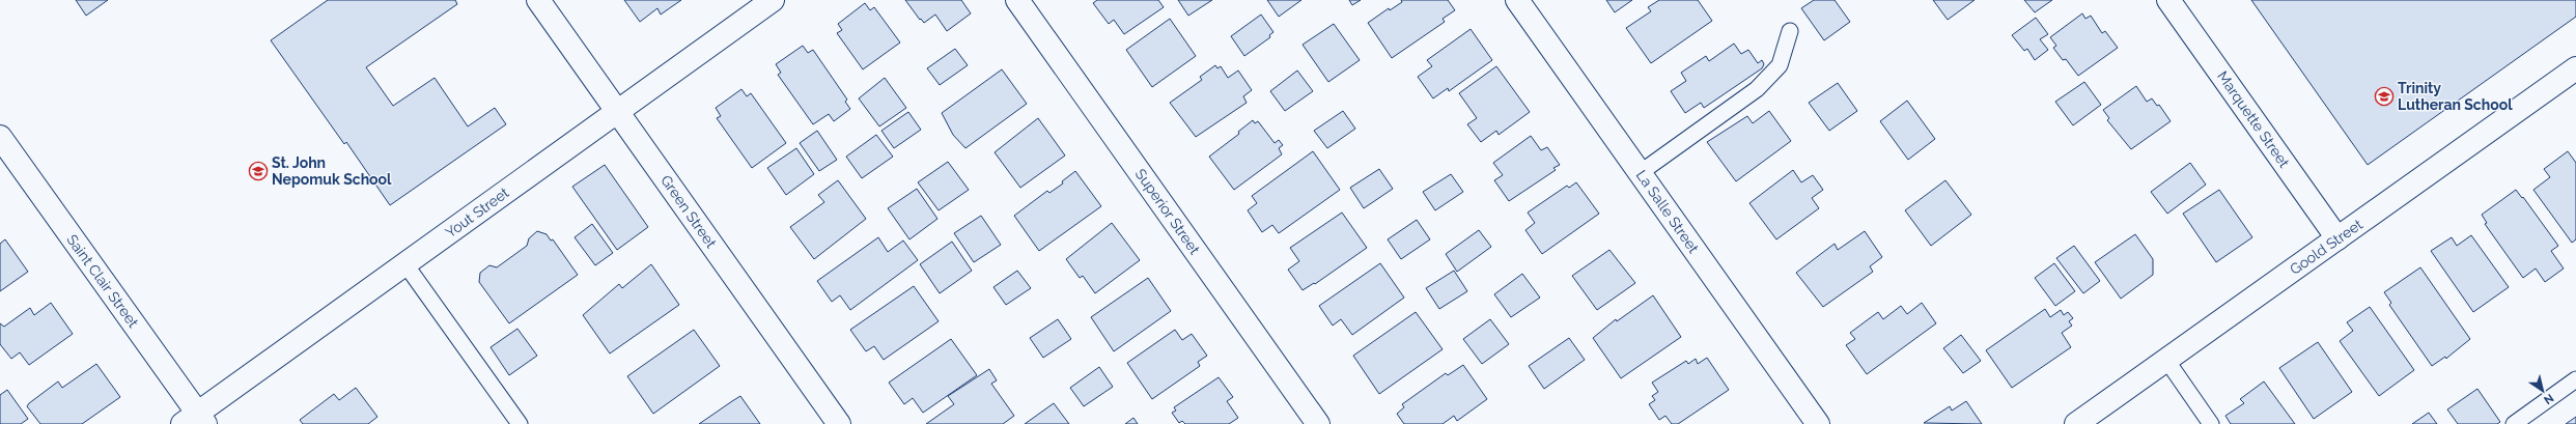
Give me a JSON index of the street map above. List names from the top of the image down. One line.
{"streets":{"street":["Marquette Street","Green Street","Superior Street","La Salle Street","Yout Street","Goold Street","Saint Clair Street"]},"crossings":[["Marquette Street","Goold Street"],["Green Street","Yout Street"],["Yout Street","Saint Clair Street"]],"places":{"school or university":["Trinity Lutheran School","St. John Nepomuk School"]},"north":"bottom right"}
